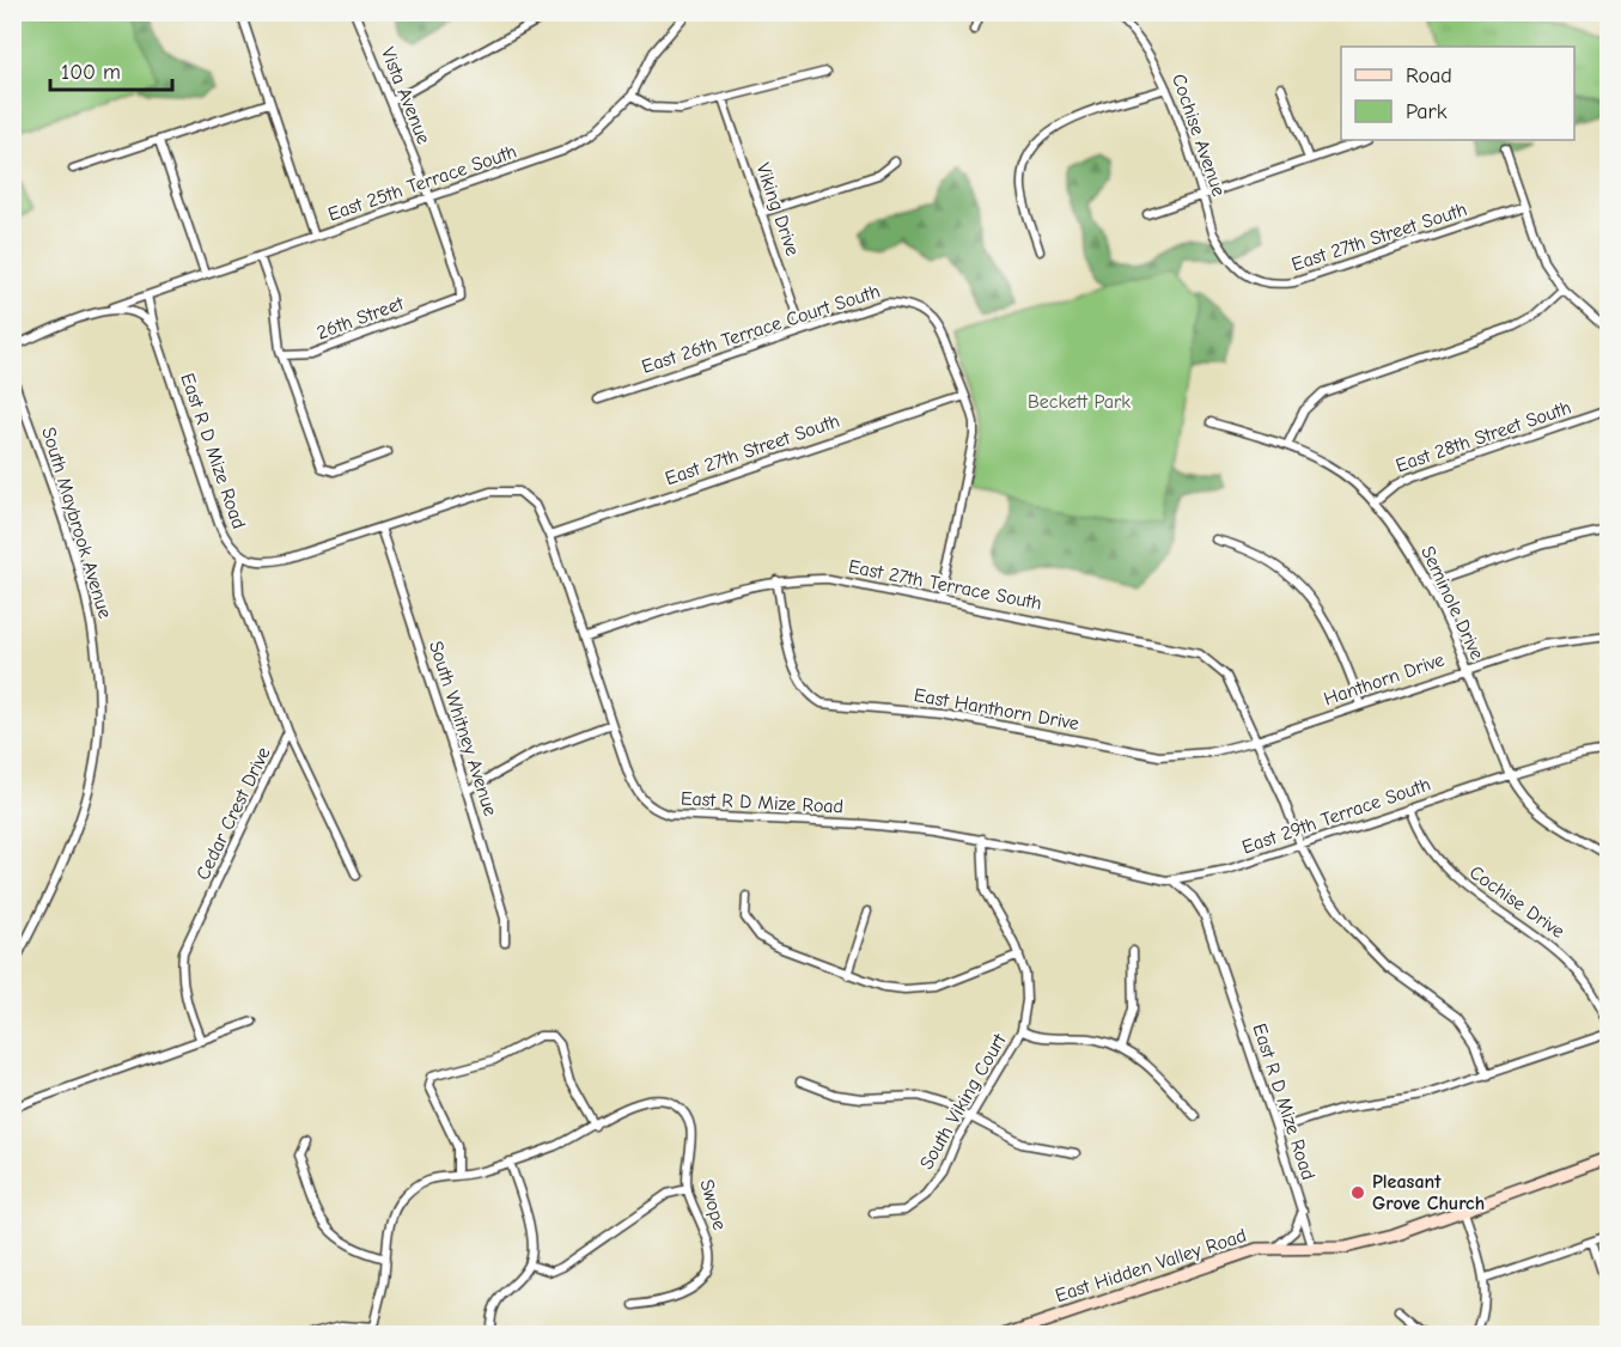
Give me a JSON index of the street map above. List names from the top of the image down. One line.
{"streets":{"main road":["East Hidden Valley Road"],"street":["Vista Avenue","Cochise Avenue","East 25th Terrace South","Viking Drive","East 27th Street South","26th Street","East 26th Terrace Court South","East 28th Street South","East R D Mize Road","South Maybrook Avenue","East 27th Terrace South","Seminole Drive","Hanthorn Drive","East Hanthorn Drive","South Whitney Avenue","Cedar Crest Drive","East 29th Terrace South","Cochise Drive","South Viking Court","Swope"]},"crossings":[["Vista Avenue","East 25th Terrace South"],["Vista Avenue","26th Street"],["Cochise Avenue","East 27th Street South"],["East 25th Terrace South","East R D Mize Road"],["Viking Drive","East 26th Terrace Court South"],["East 27th Street South","East 26th Terrace Court South"],["East 27th Street South","East R D Mize Road"],["East 26th Terrace Court South","East 27th Terrace South"],["East 28th Street South","Seminole Drive"],["East R D Mize Road","East 27th Terrace South"],["East R D Mize Road","South Whitney Avenue"],["East R D Mize Road","Cedar Crest Drive"],["East R D Mize Road","East 29th Terrace South"],["East R D Mize Road","South Viking Court"],["East R D Mize Road","East Hidden Valley Road"],["East 27th Terrace South","Hanthorn Drive"],["East 27th Terrace South","East Hanthorn Drive"],["East 27th Terrace South","East 29th Terrace South"],["Seminole Drive","Hanthorn Drive"],["Seminole Drive","East 29th Terrace South"],["Hanthorn Drive","East Hanthorn Drive"],["East 29th Terrace South","Cochise Drive"]],"parks":["Beckett Park"],"places":["Pleasant Grove Church"],"legend":["Road","Park"],"scale_bar":"100 m"}
